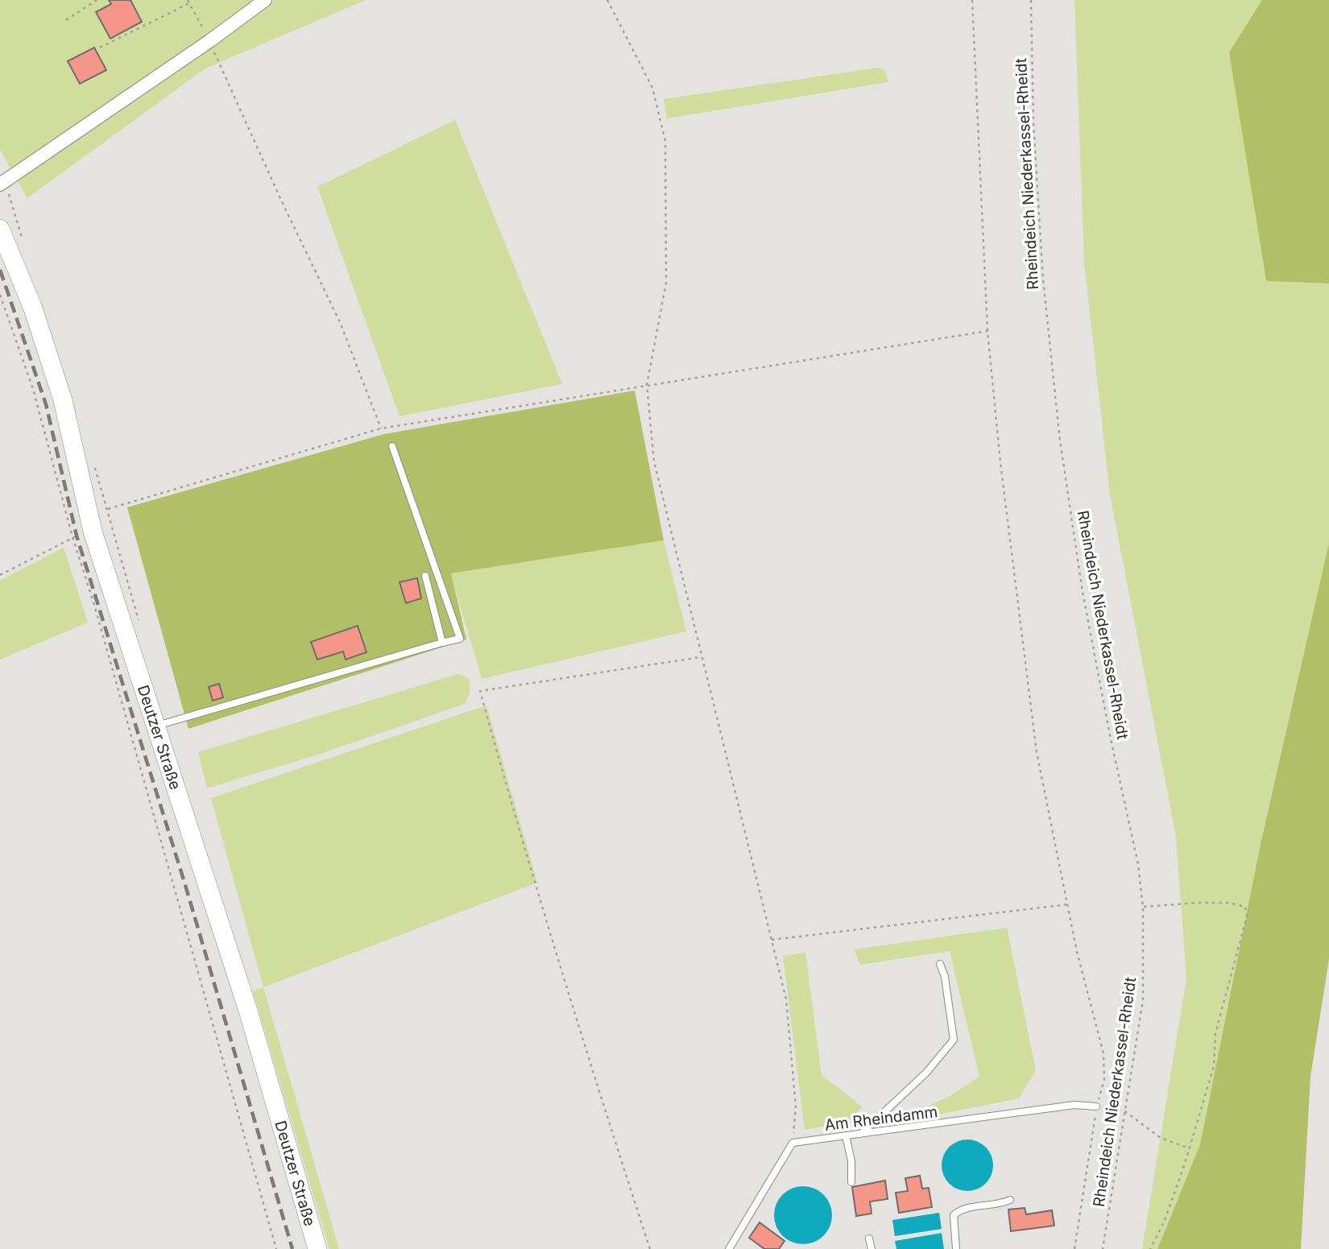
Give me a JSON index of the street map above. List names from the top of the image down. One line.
{"streets":{"street":["Deutzer Straße"],"lane":["Am Rheindamm"],"path":["Rheindeich Niederkassel-Rheidt"]}}
